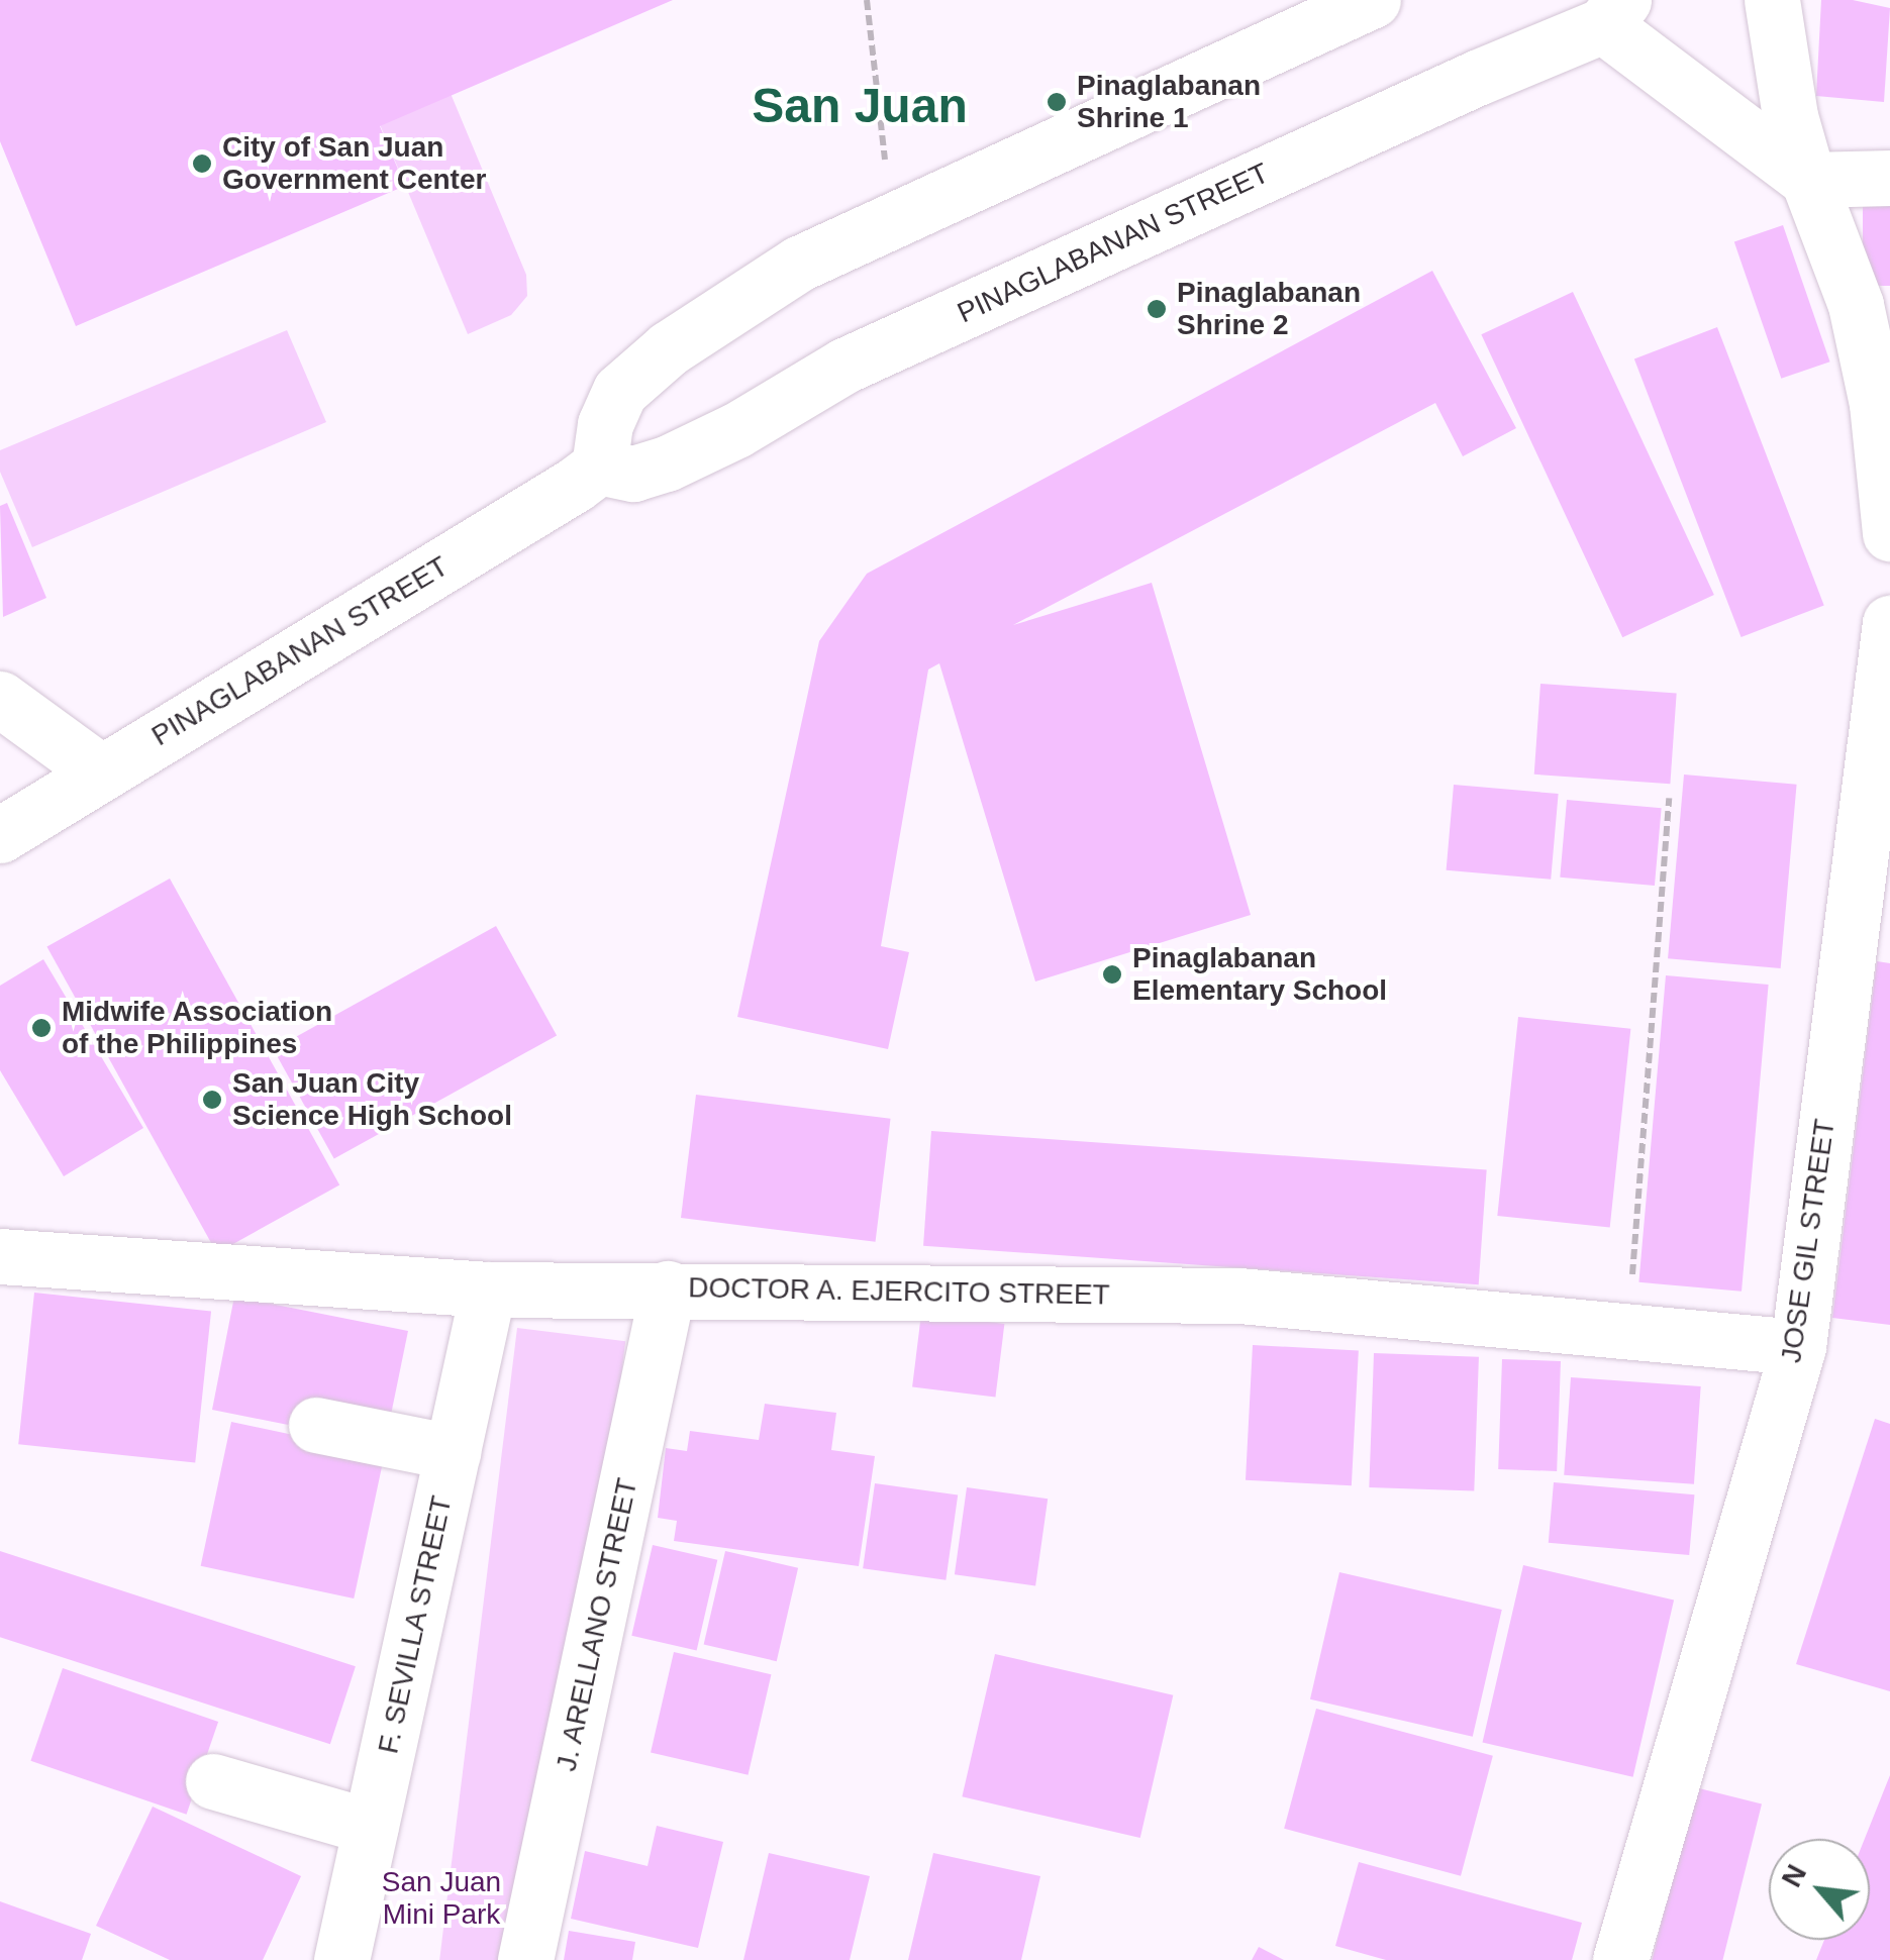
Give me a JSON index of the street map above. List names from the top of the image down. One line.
{"streets":{"street":["PINAGLABANAN STREET","JOSE GIL STREET","DOCTOR A. EJERCITO STREET","F. SEVILLA STREET","J. ARELLANO STREET"]},"crossings":[["JOSE GIL STREET","DOCTOR A. EJERCITO STREET"],["DOCTOR A. EJERCITO STREET","F. SEVILLA STREET"],["DOCTOR A. EJERCITO STREET","J. ARELLANO STREET"]],"districts":["San Juan"],"parks":["San Juan Mini Park"],"places":["Pinaglabanan Shrine 1","City of San Juan Government Center","Pinaglabanan Shrine 2","Pinaglabanan Elementary School","Midwife Association of the Philippines","San Juan City Science High School"],"north":"top left"}
